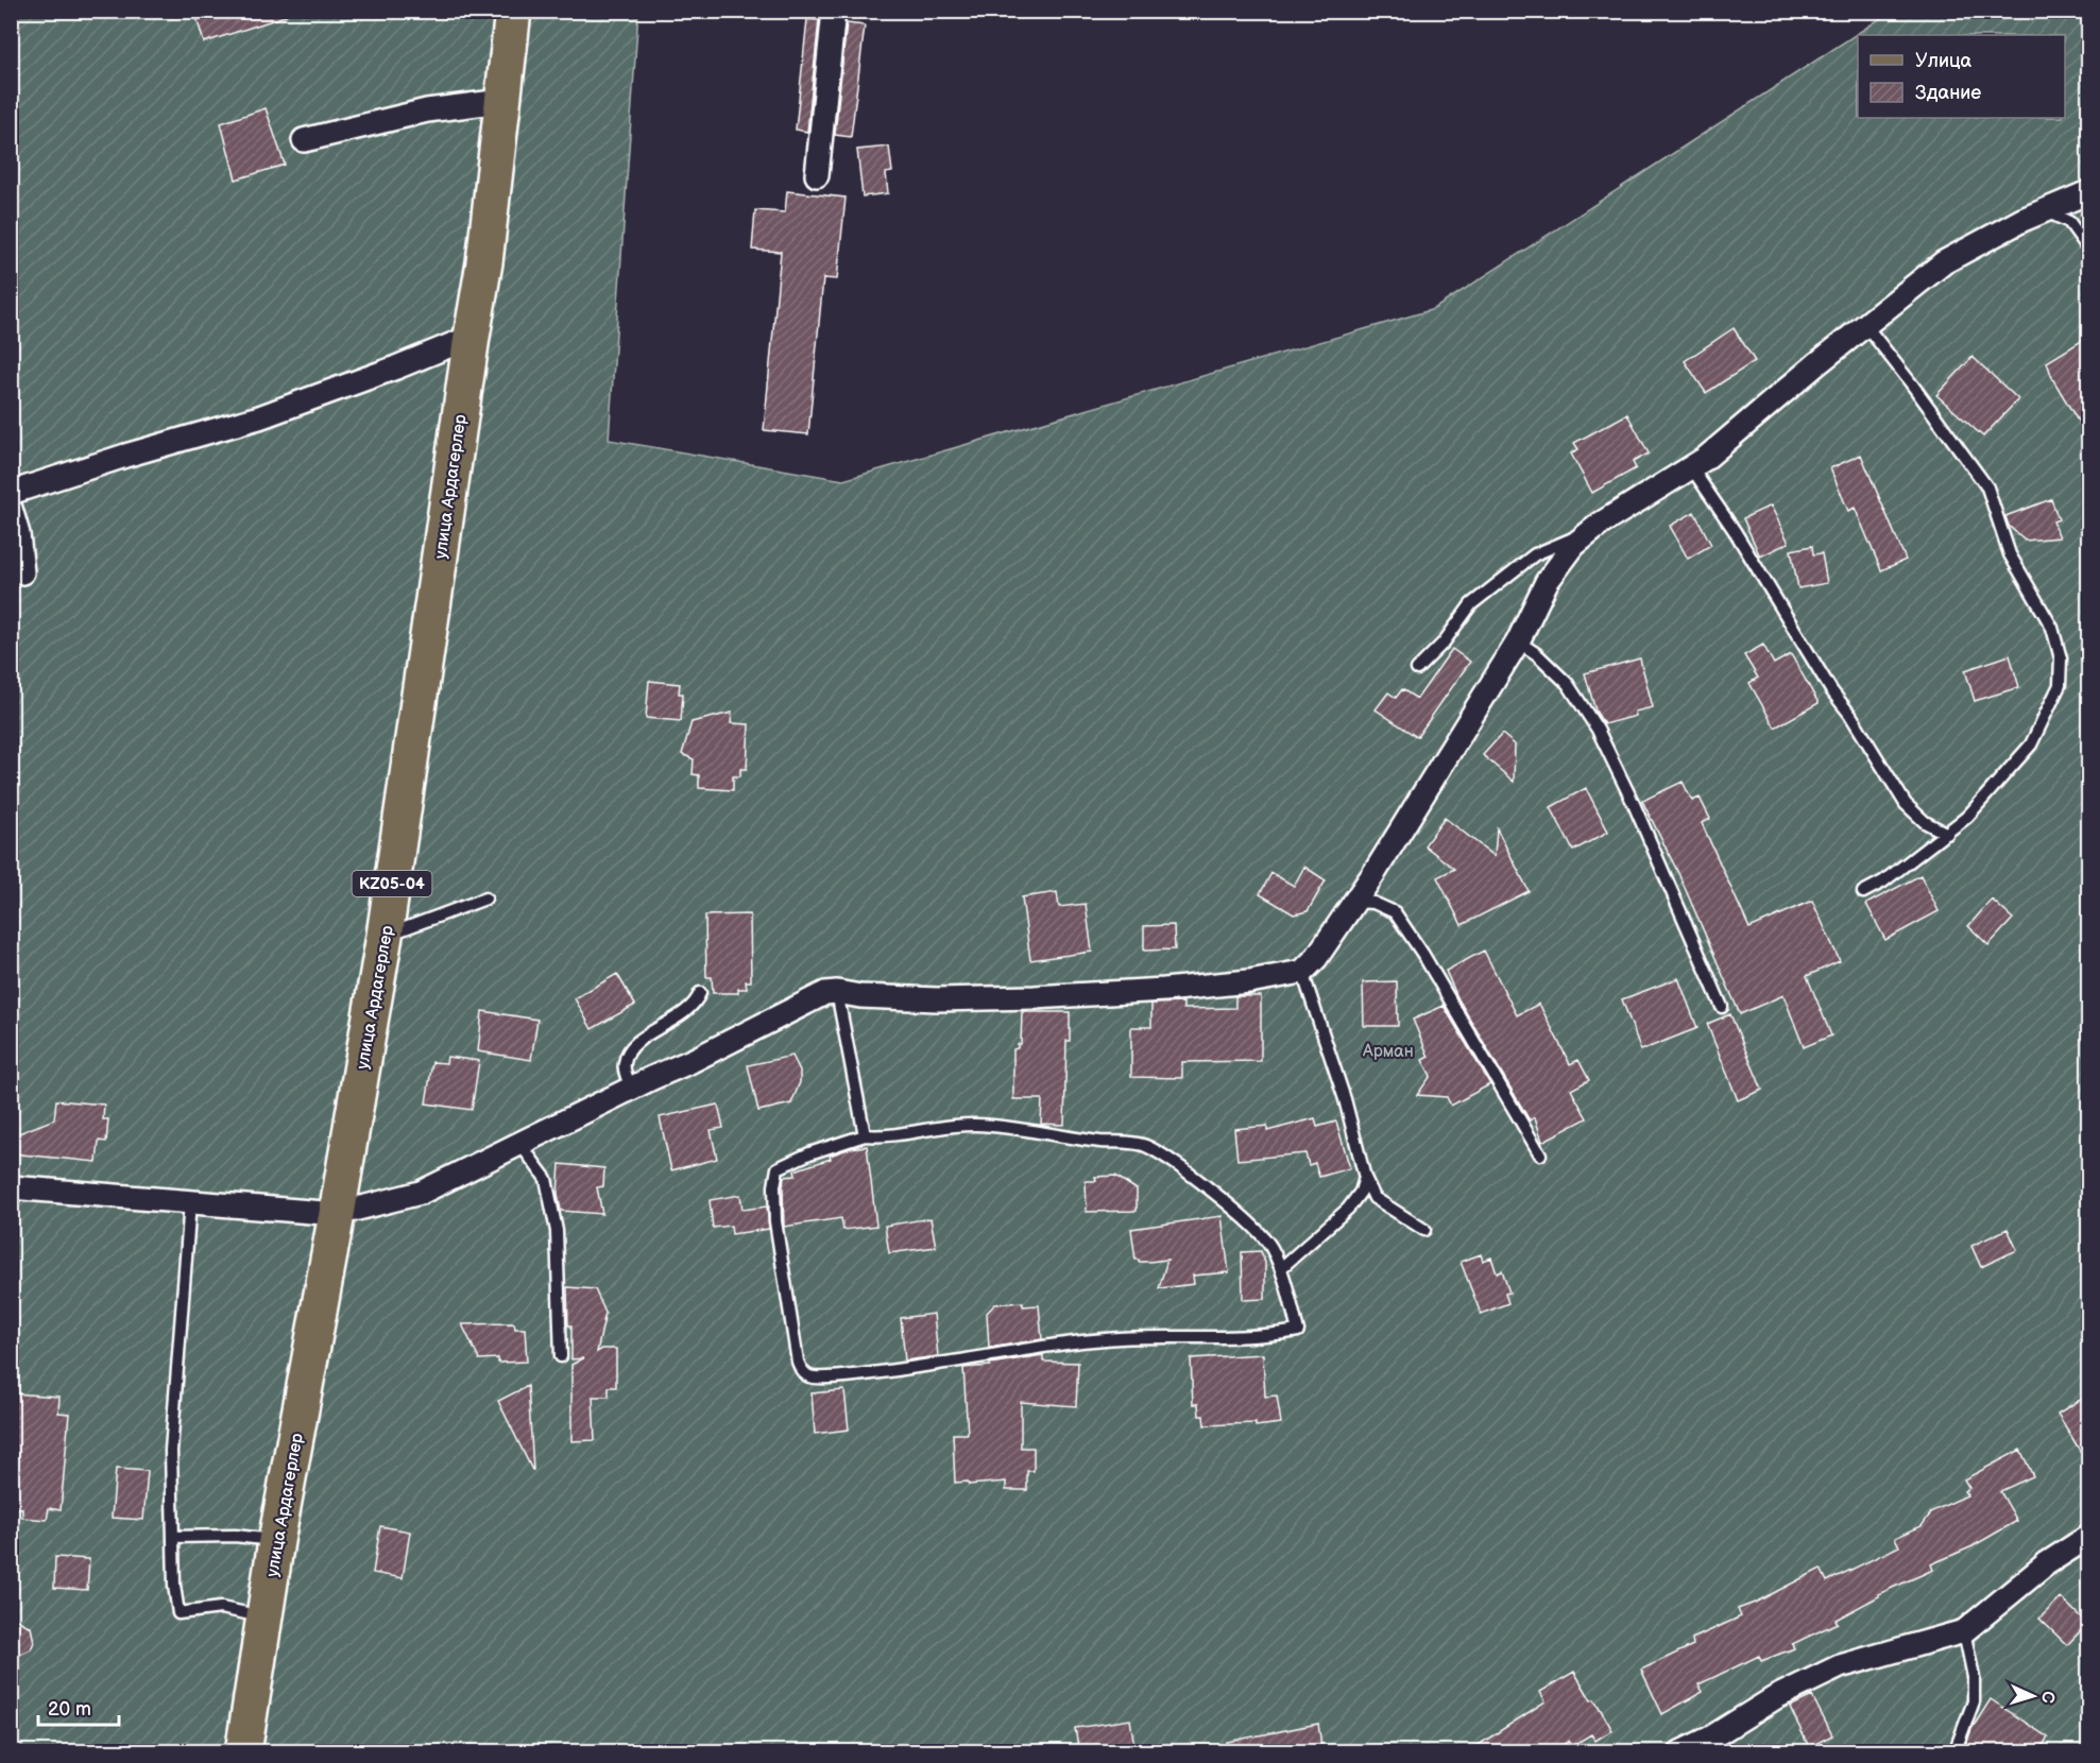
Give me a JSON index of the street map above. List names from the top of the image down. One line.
{"streets":{"main road":["улица Ардагерлер","KZ05-04"]},"parks":["Арман"],"legend":["Улица","Здание"],"scale_bar":"20 m","north":"right"}
